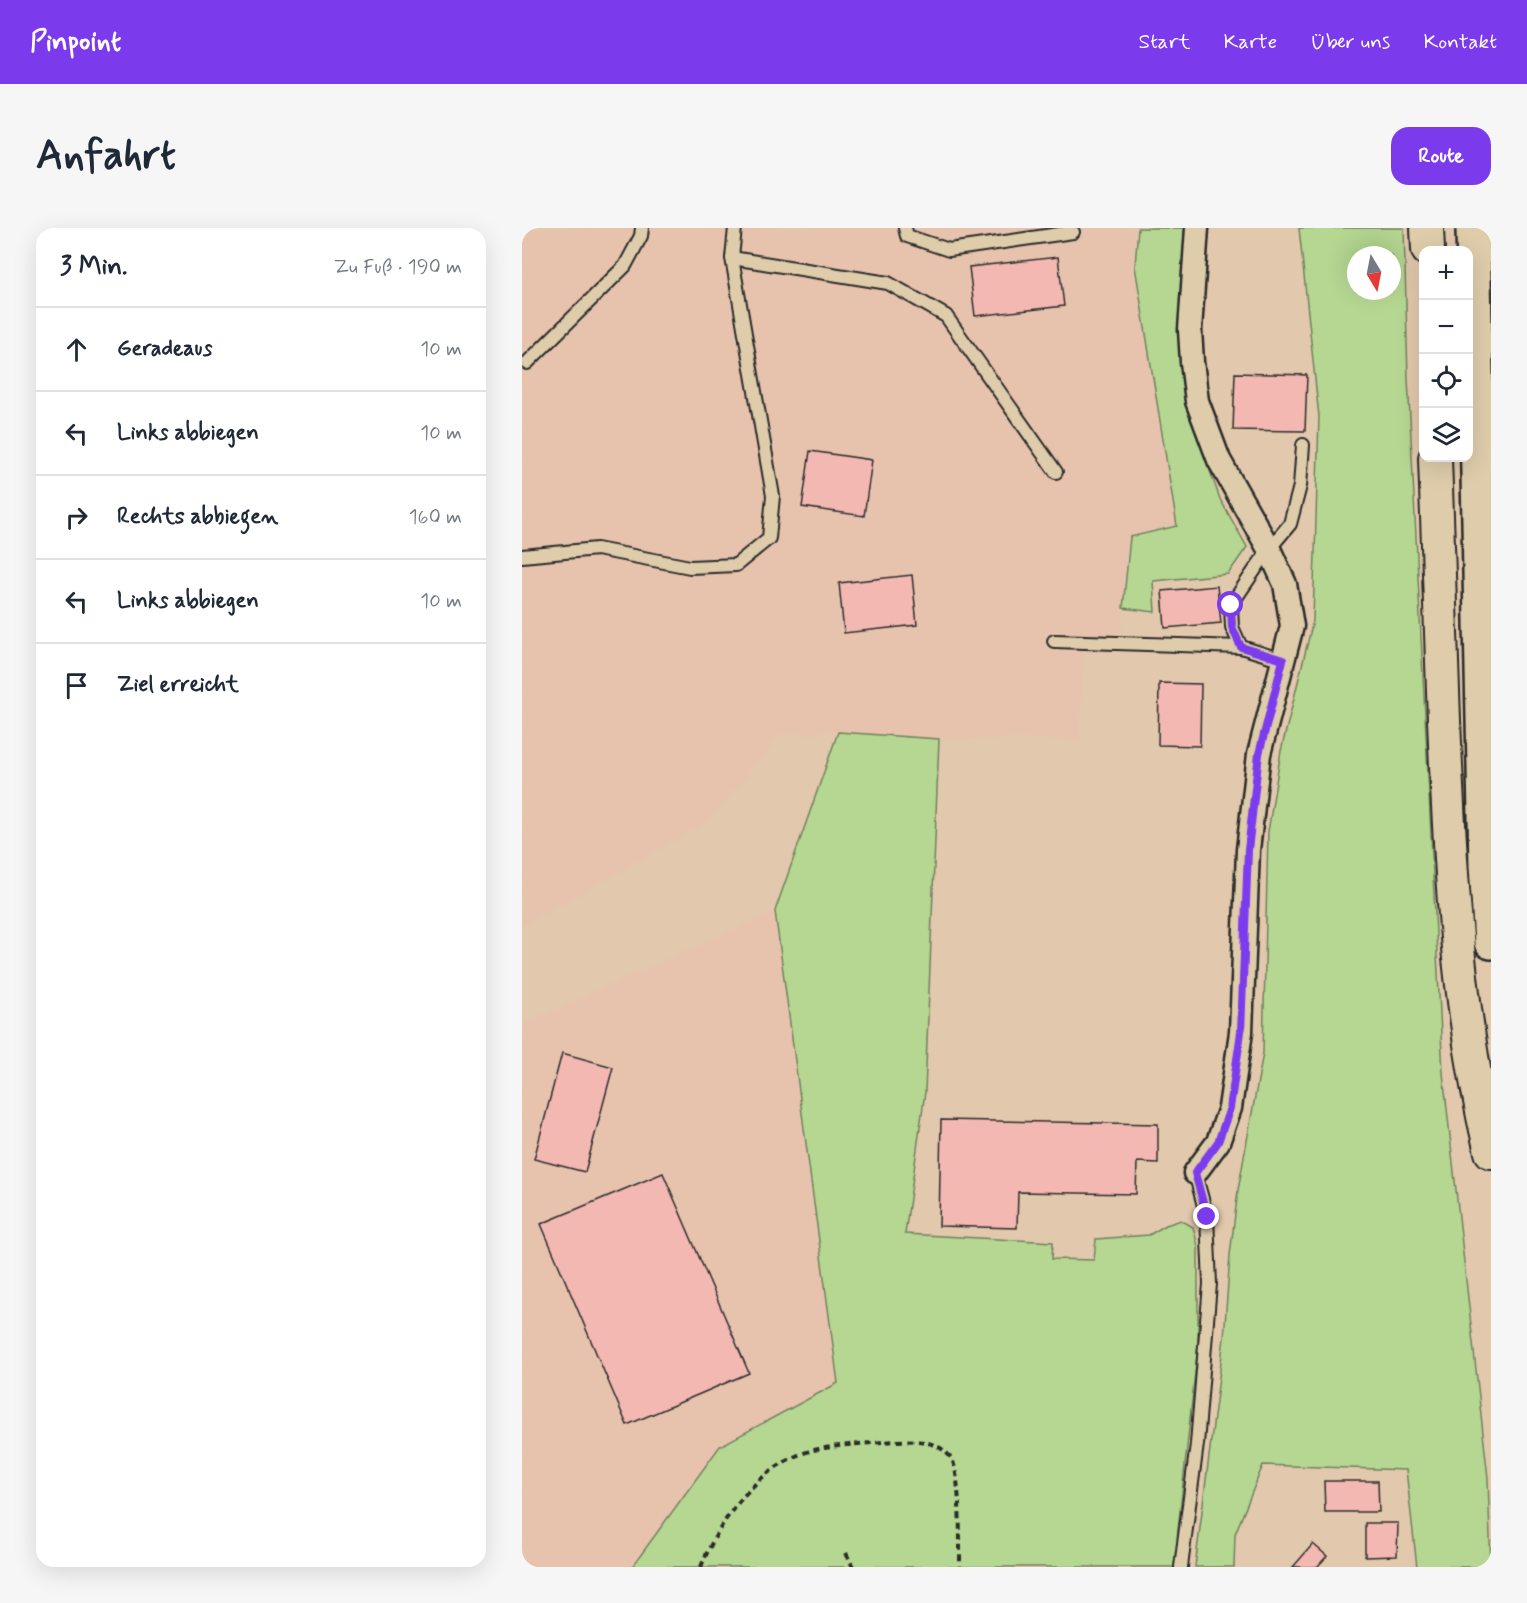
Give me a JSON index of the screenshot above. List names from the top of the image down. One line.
{"north":"bottom","page":{"header":"Pinpoint","nav":["Start","Karte","Über uns","Kontakt"],"buttons":"Route","title":"Anfahrt","heading":["3 Min.","Zu Fuß · 190 m"],"map_buttons":["+","−"],"list":[["Geradeaus","10 m"],["Links abbiegen","10 m"],["Rechts abbiegen","160 m"],["Links abbiegen","10 m"],"Ziel erreicht"]}}
